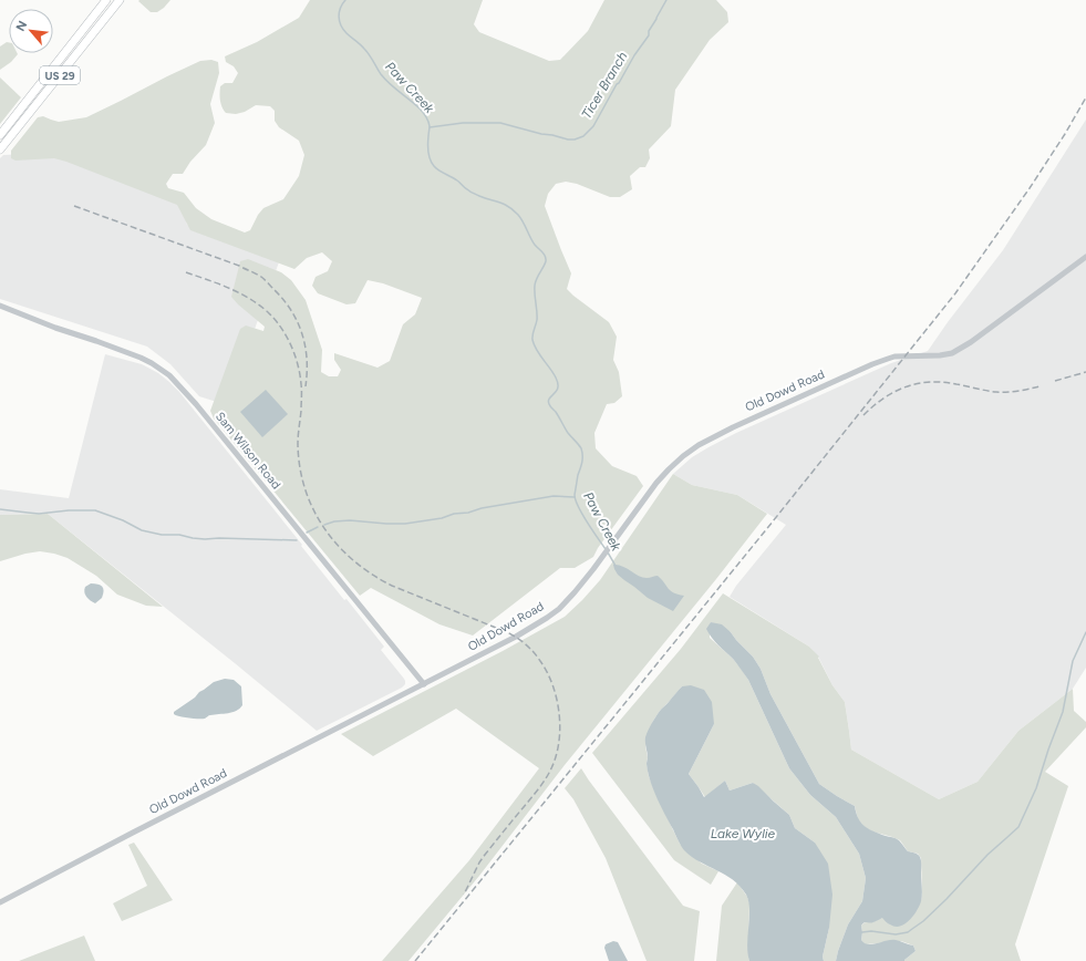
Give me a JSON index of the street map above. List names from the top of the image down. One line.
{"streets":{"main road":["US 29"],"street":["Old Dowd Road","Sam Wilson Road"]},"crossings":[["Old Dowd Road","Sam Wilson Road"]],"water":["Ticer Branch","Paw Creek","Lake Wylie"],"north":"top left"}
